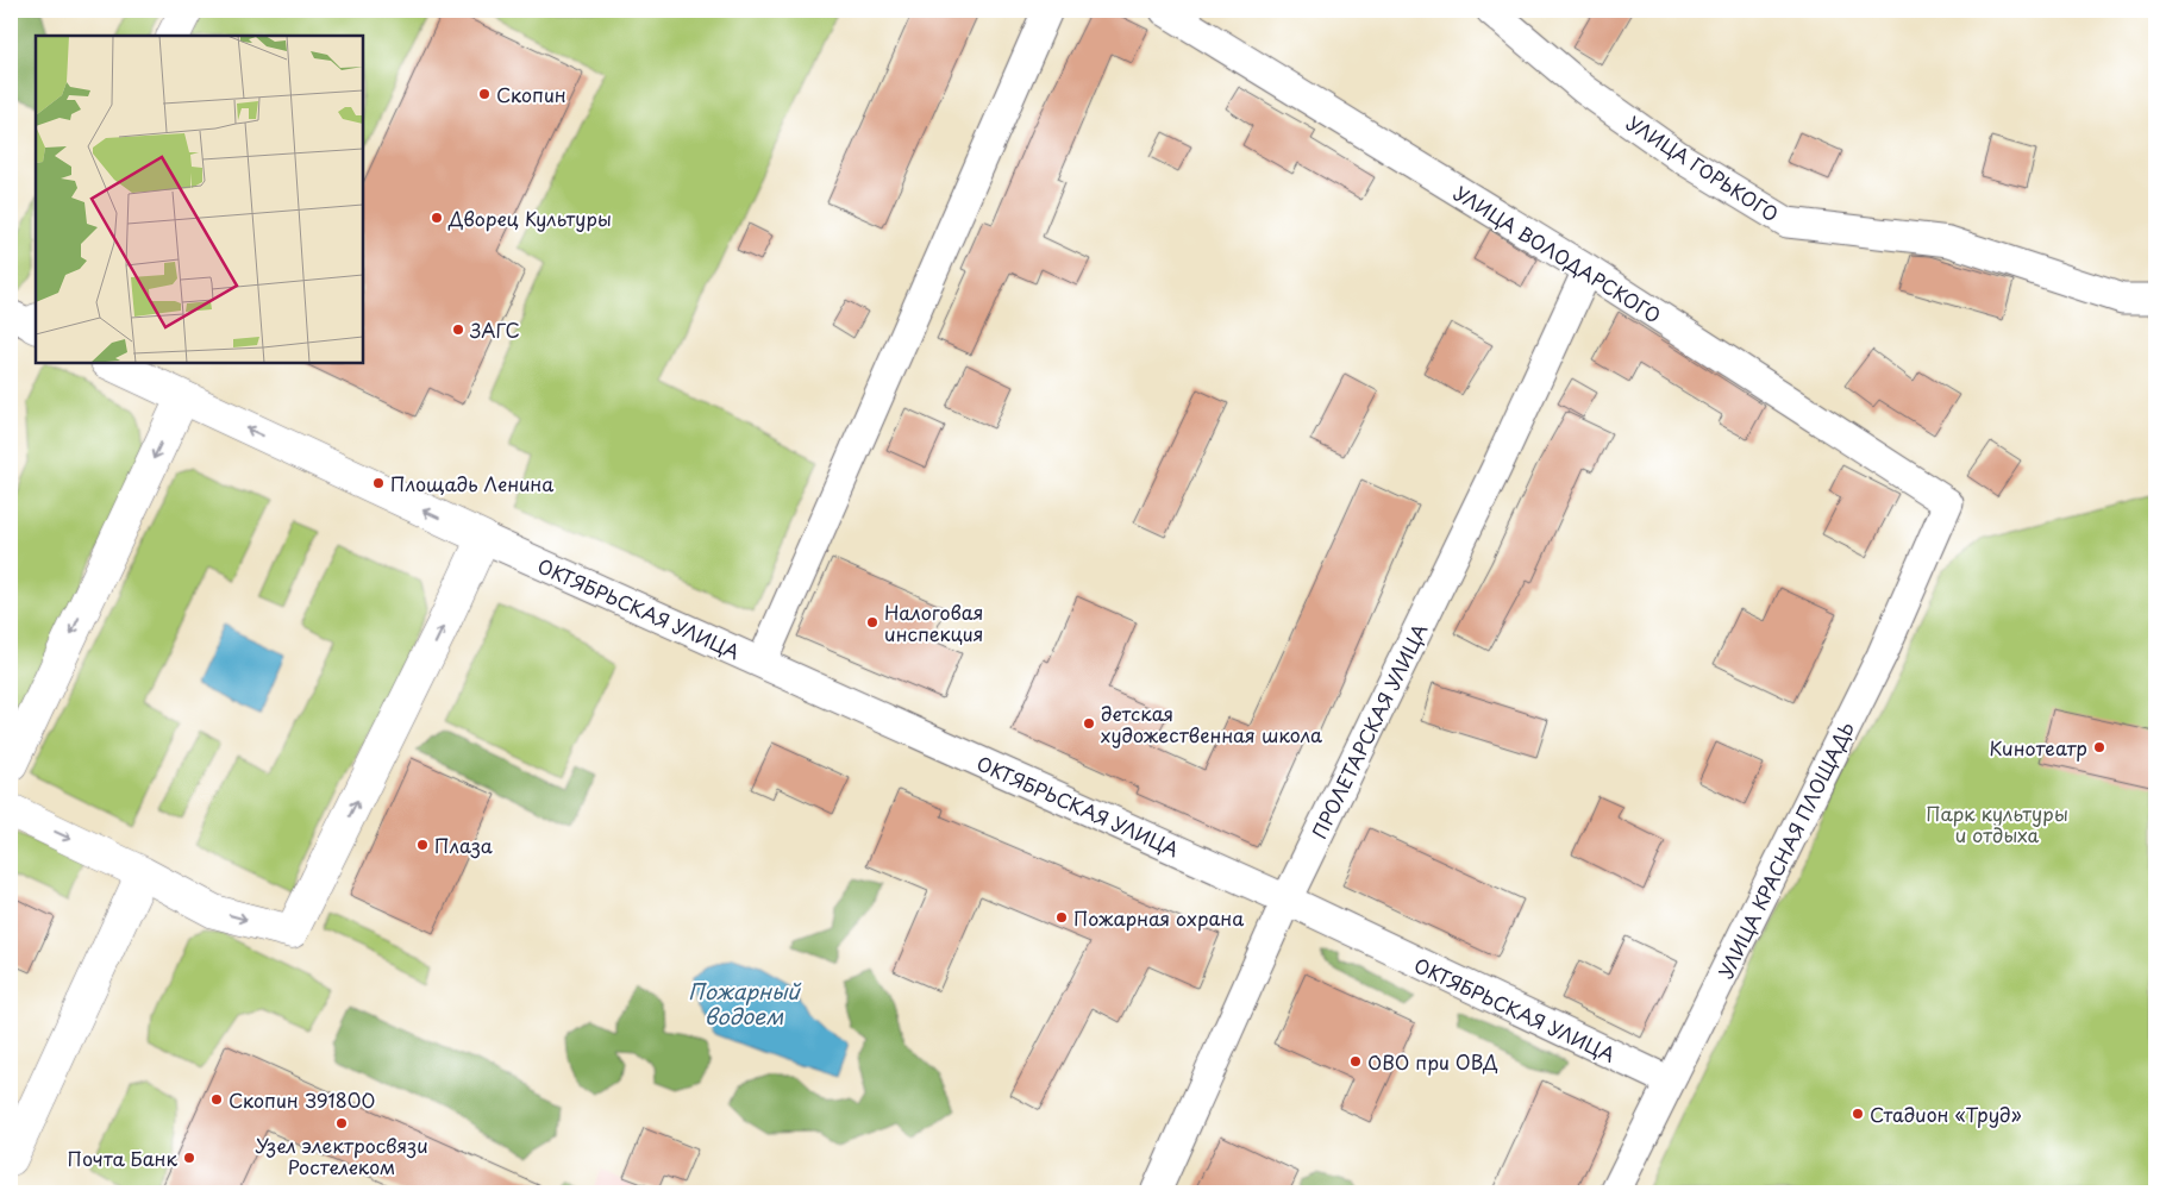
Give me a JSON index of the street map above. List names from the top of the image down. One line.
{"streets":{"street":["УЛИЦА ГОРЬКОГО","УЛИЦА ВОЛОДАРСКОГО","ОКТЯБРЬСКАЯ УЛИЦА","ПРОЛЕТАРСКАЯ УЛИЦА","УЛИЦА КРАСНАЯ ПЛОЩАДЬ"]},"crossings":[["УЛИЦА ВОЛОДАРСКОГО","ПРОЛЕТАРСКАЯ УЛИЦА"],["УЛИЦА ВОЛОДАРСКОГО","УЛИЦА КРАСНАЯ ПЛОЩАДЬ"],["ОКТЯБРЬСКАЯ УЛИЦА","ПРОЛЕТАРСКАЯ УЛИЦА"],["ОКТЯБРЬСКАЯ УЛИЦА","УЛИЦА КРАСНАЯ ПЛОЩАДЬ"]],"water":["Пожарный водоем"],"parks":["Парк культуры и отдыха"],"places":["Скопин","Дворец Культуры","ЗАГС","Площадь Ленина","Налоговая инспекция","детская художественная школа","Кинотеатр","Плаза","Пожарная охрана","ОВО при ОВД","Скопин 391800","Стадион «Труд»","Узел электросвязи Ростелеком","Почта Банк"]}
